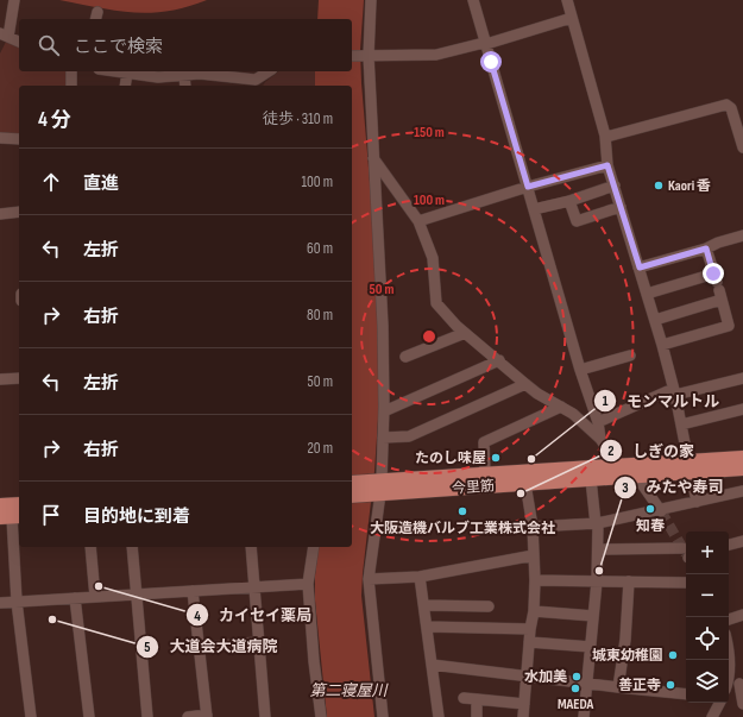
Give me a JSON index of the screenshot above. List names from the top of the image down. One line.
{"streets":{"main road":["今里筋"]},"water":["第二寝屋川"],"places":["Kaori 香","たのし味屋","モンマルトル","しぎの家","知春","大阪造機バルブ工業株式会社","みたや寿司","カイセイ薬局","大道会大道病院","城東幼稚園","水加美","善正寺","MAEDA"],"page":{"search":"ここで検索","heading":["4 分","徒歩 · 310 m"],"list":[["直進","100 m"],["左折","60 m"],["右折","80 m"],["左折","50 m"],["右折","20 m"],"目的地に到着"],"map_buttons":["+","−"]},"rings":["150 m","100 m","50 m"]}
